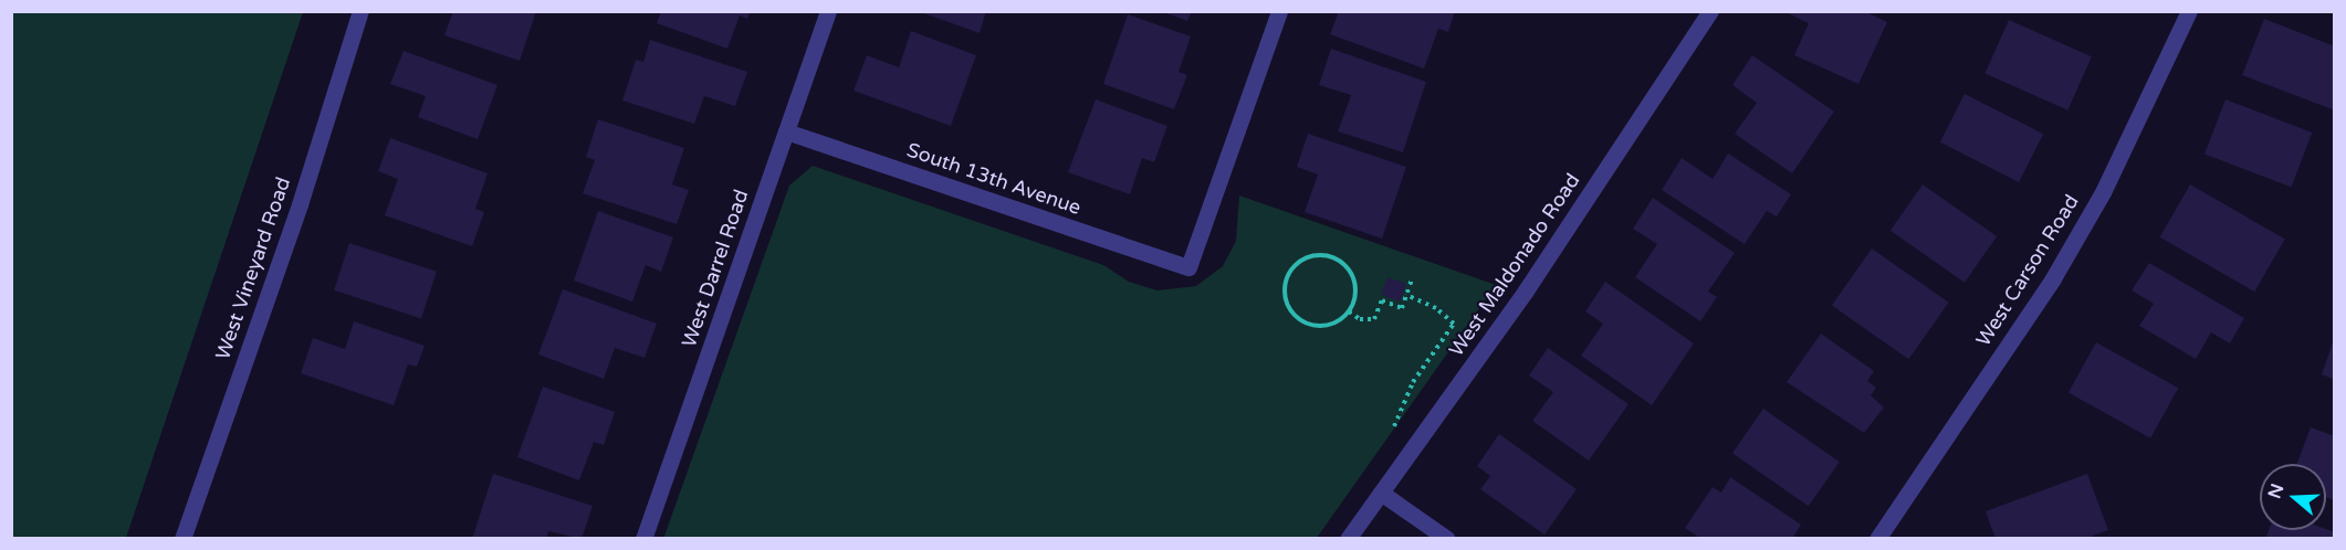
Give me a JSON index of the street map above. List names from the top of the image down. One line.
{"streets":{"street":["South 13th Avenue","West Maldonado Road","West Vineyard Road","West Darrel Road","West Carson Road"]},"crossings":[["South 13th Avenue","West Darrel Road"]],"north":"left"}
